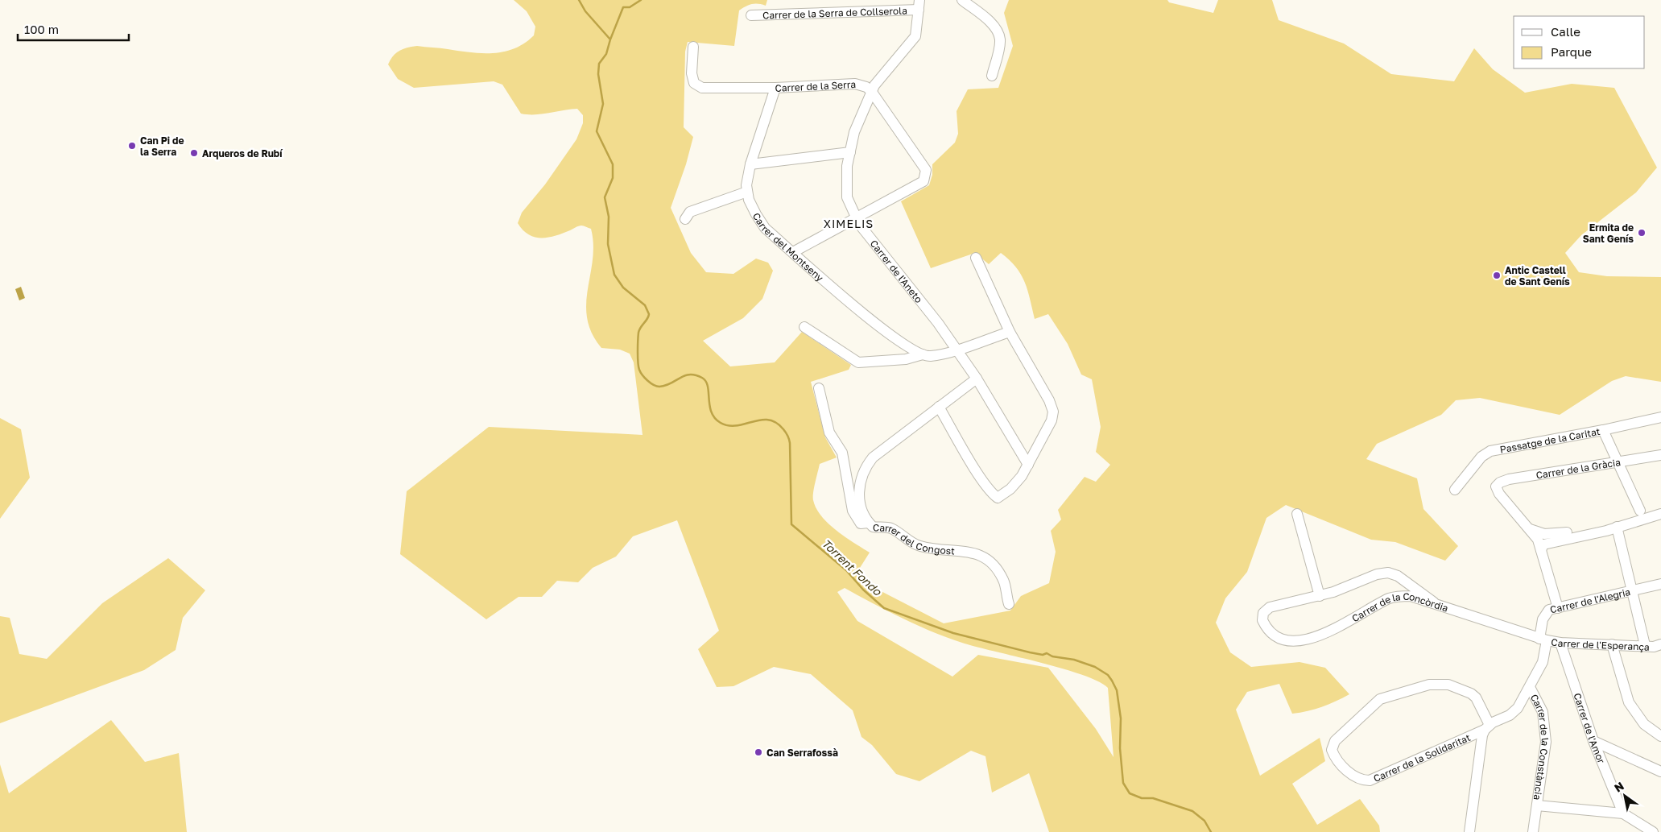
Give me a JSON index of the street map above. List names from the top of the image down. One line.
{"streets":{"street":["Carrer de la Serra de Collserola","Carrer de la Serra","Carrer del Montseny","Carrer de l'Aneto","Passatge de la Caritat","Carrer de la Gràcia","Carrer del Congost","Carrer de l'Alegria","Carrer de la Concòrdia","Carrer de l'Esperança","Carrer de l'Amor","Carrer de la Constància","Carrer de la Solidaritat"]},"crossings":[["Carrer de la Serra de Collserola","Carrer de l'Aneto"],["Carrer de la Serra","Carrer del Montseny"],["Carrer de la Serra","Carrer de l'Aneto"],["Carrer de l'Aneto","Carrer del Congost"],["Carrer de l'Alegria","Carrer de la Concòrdia"],["Carrer de l'Alegria","Carrer de l'Esperança"],["Carrer de la Concòrdia","Carrer de l'Esperança"],["Carrer de l'Esperança","Carrer de l'Amor"]],"districts":["XIMELIS"],"water":["Torrent Fondo"],"places":["Can Pi de la Serra","Arqueros de Rubí","Ermita de Sant Genís","Antic Castell de Sant Genís","Can Serrafossà"],"legend":["Calle","Parque"],"scale_bar":"100 m","north":"top left"}
